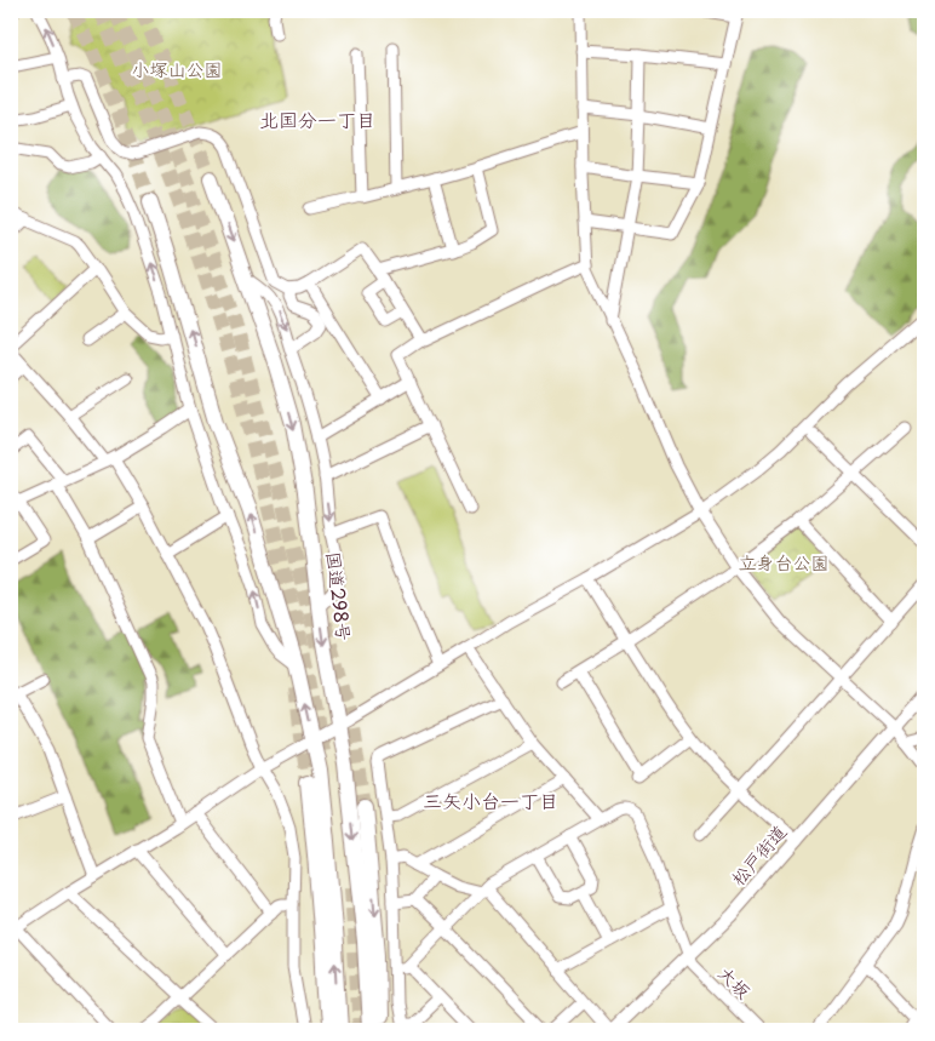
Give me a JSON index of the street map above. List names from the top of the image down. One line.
{"streets":{"highway":["国道298号"],"main road":["松戸街道"],"street":["大坂"]},"crossings":[["松戸街道","大坂"]],"districts":["北国分一丁目","三矢小台一丁目"],"parks":["小塚山公園","立身台公園"]}
